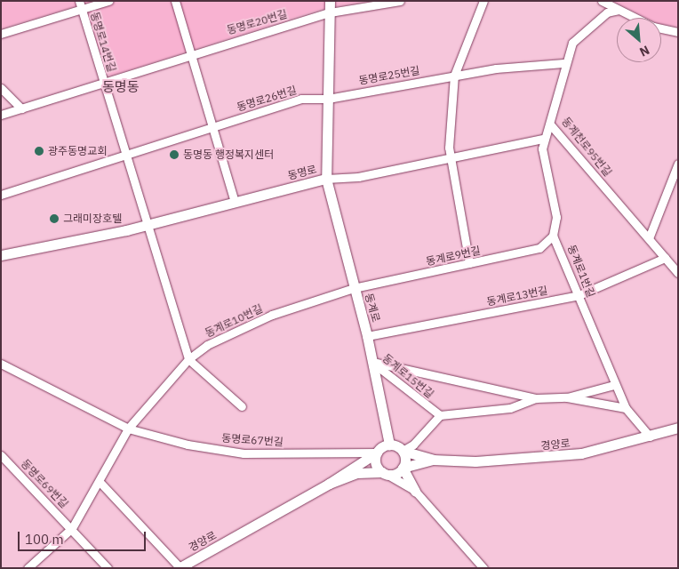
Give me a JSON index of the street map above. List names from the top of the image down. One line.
{"streets":{"street":["동명로20번길","동명로14번길","동명로25번길","동명로26번길","동계천로95번길","동명로","동계로9번길","동계로1번길","동계로13번길","동계로","동계로10번길","동계로15번길","동명로67번길","경양로","동명로69번길"]},"crossings":[["동명로20번길","동명로14번길"],["동명로20번길","동명로"],["동명로25번길","동명로26번길"],["동명로25번길","동계천로95번길"],["동명로25번길","동명로"],["동명로26번길","동명로"],["동계천로95번길","동계로13번길"],["동명로","동계로"],["동계로9번길","동계로1번길"],["동계로9번길","동계로"],["동계로9번길","동계로10번길"],["동계로1번길","동계로13번길"],["동계로1번길","동계로15번길"],["동계로1번길","경양로"],["동계로13번길","동계로"],["동계로","동계로10번길"],["동계로","동계로15번길"],["동계로","동명로67번길"],["동계로","경양로"],["동계로10번길","동명로67번길"],["동명로67번길","경양로"]],"districts":["동명동"],"places":["광주동명교회","동명동 행정복지센터","그래미장호텔"],"scale_bar":"100 m","north":"bottom right"}
